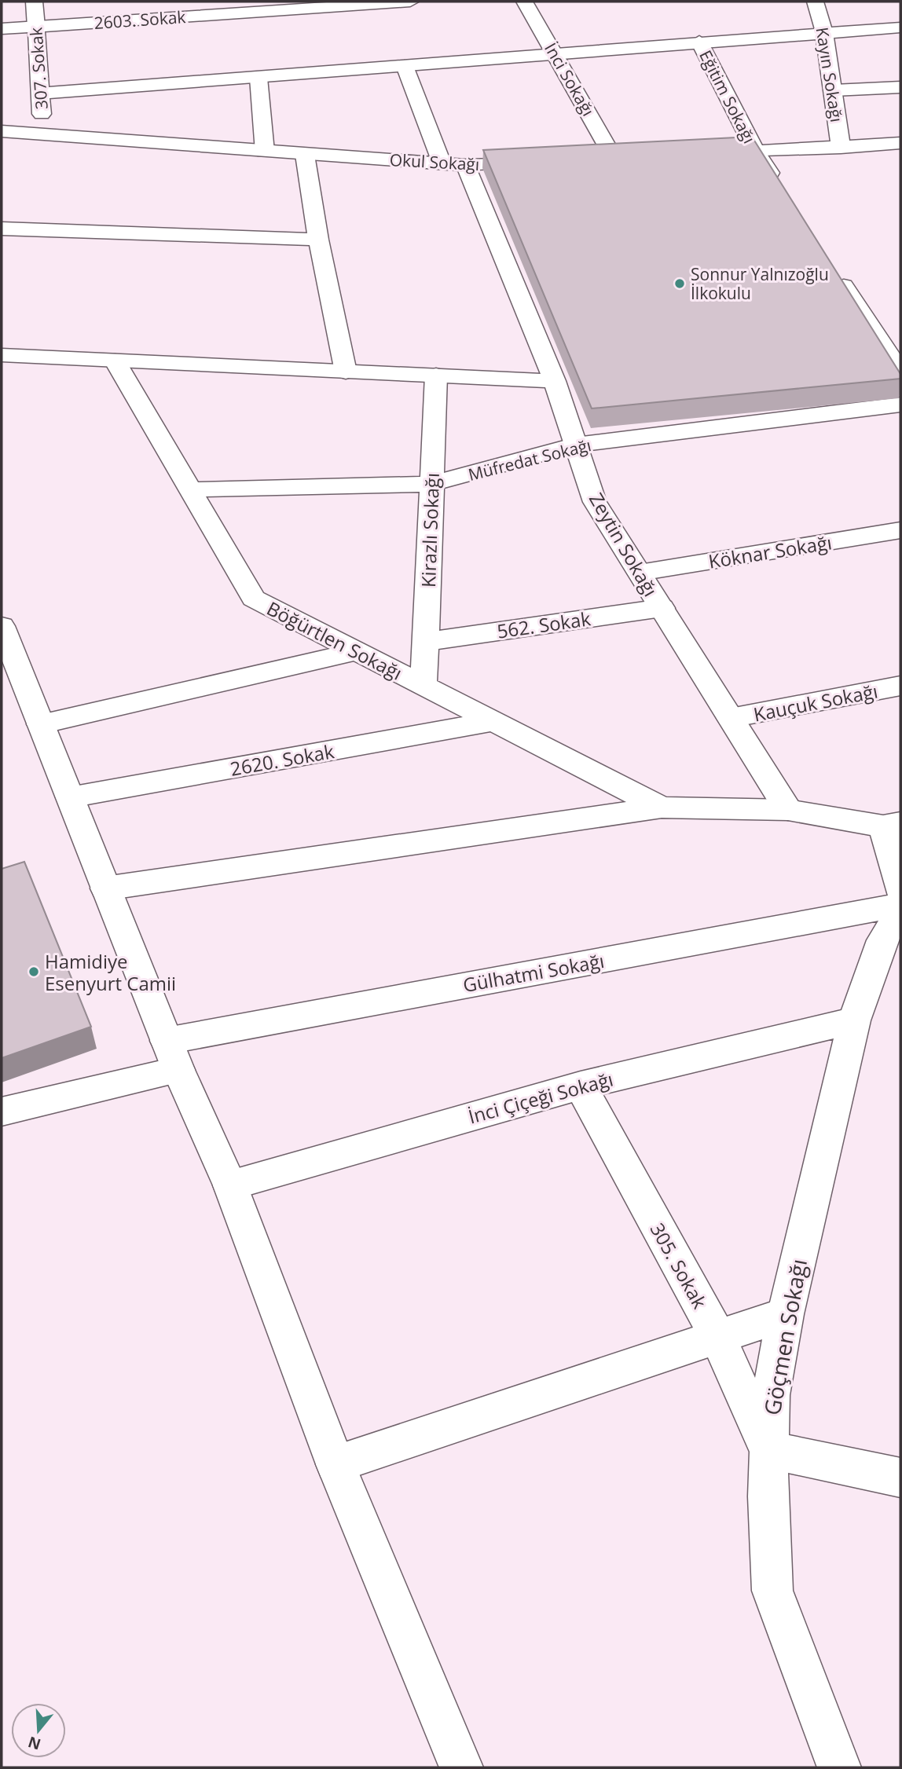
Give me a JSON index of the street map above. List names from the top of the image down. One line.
{"streets":{"street":["2603. Sokak","307. Sokak","Kayın Sokağı","İnci Sokağı","Eğitim Sokağı","Okul Sokağı","Müfredat Sokağı","Kirazlı Sokağı","Zeytin Sokağı","Köknar Sokağı","562. Sokak","Böğürtlen Sokağı","Kauçuk Sokağı","2620. Sokak","Gülhatmi Sokağı","İnci Çiçeği Sokağı","305. Sokak","Göçmen Sokağı"]},"crossings":[["2603. Sokak","307. Sokak"],["307. Sokak","Okul Sokağı"],["Okul Sokağı","Zeytin Sokağı"],["Müfredat Sokağı","Kirazlı Sokağı"],["Müfredat Sokağı","Zeytin Sokağı"],["Müfredat Sokağı","Böğürtlen Sokağı"],["Kirazlı Sokağı","562. Sokak"],["Kirazlı Sokağı","Böğürtlen Sokağı"],["Zeytin Sokağı","Köknar Sokağı"],["Zeytin Sokağı","562. Sokak"],["Zeytin Sokağı","Kauçuk Sokağı"],["Böğürtlen Sokağı","2620. Sokak"],["İnci Çiçeği Sokağı","305. Sokak"],["İnci Çiçeği Sokağı","Göçmen Sokağı"],["305. Sokak","Göçmen Sokağı"]],"places":["Sonnur Yalnızoğlu İlkokulu","Hamidiye Esenyurt Camii"],"north":"bottom"}
